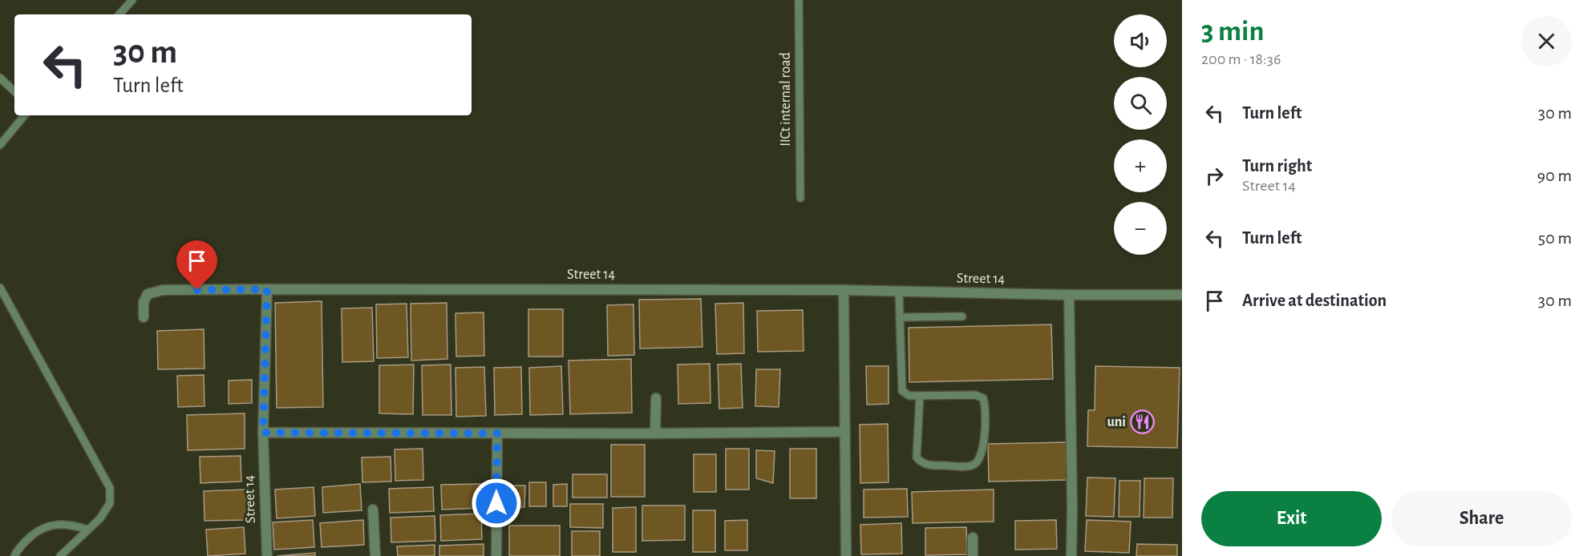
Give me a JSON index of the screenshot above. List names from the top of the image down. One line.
{"streets":{"street":["Street 14"],"lane":["IICt internal road"]},"places":{"restaurant":["uni"]},"page":{"heading":["3 min","200 m · 18:36"],"map_buttons":["+","−"],"turn":["30 m","Turn left"],"list":[{"name":"Turn left","value":"30 m"},{"name":"Turn right","note":"Street 14","value":"90 m"},{"name":"Turn left","value":"50 m"},{"name":"Arrive at destination","value":"30 m"}],"buttons":["Exit","Share"]}}
